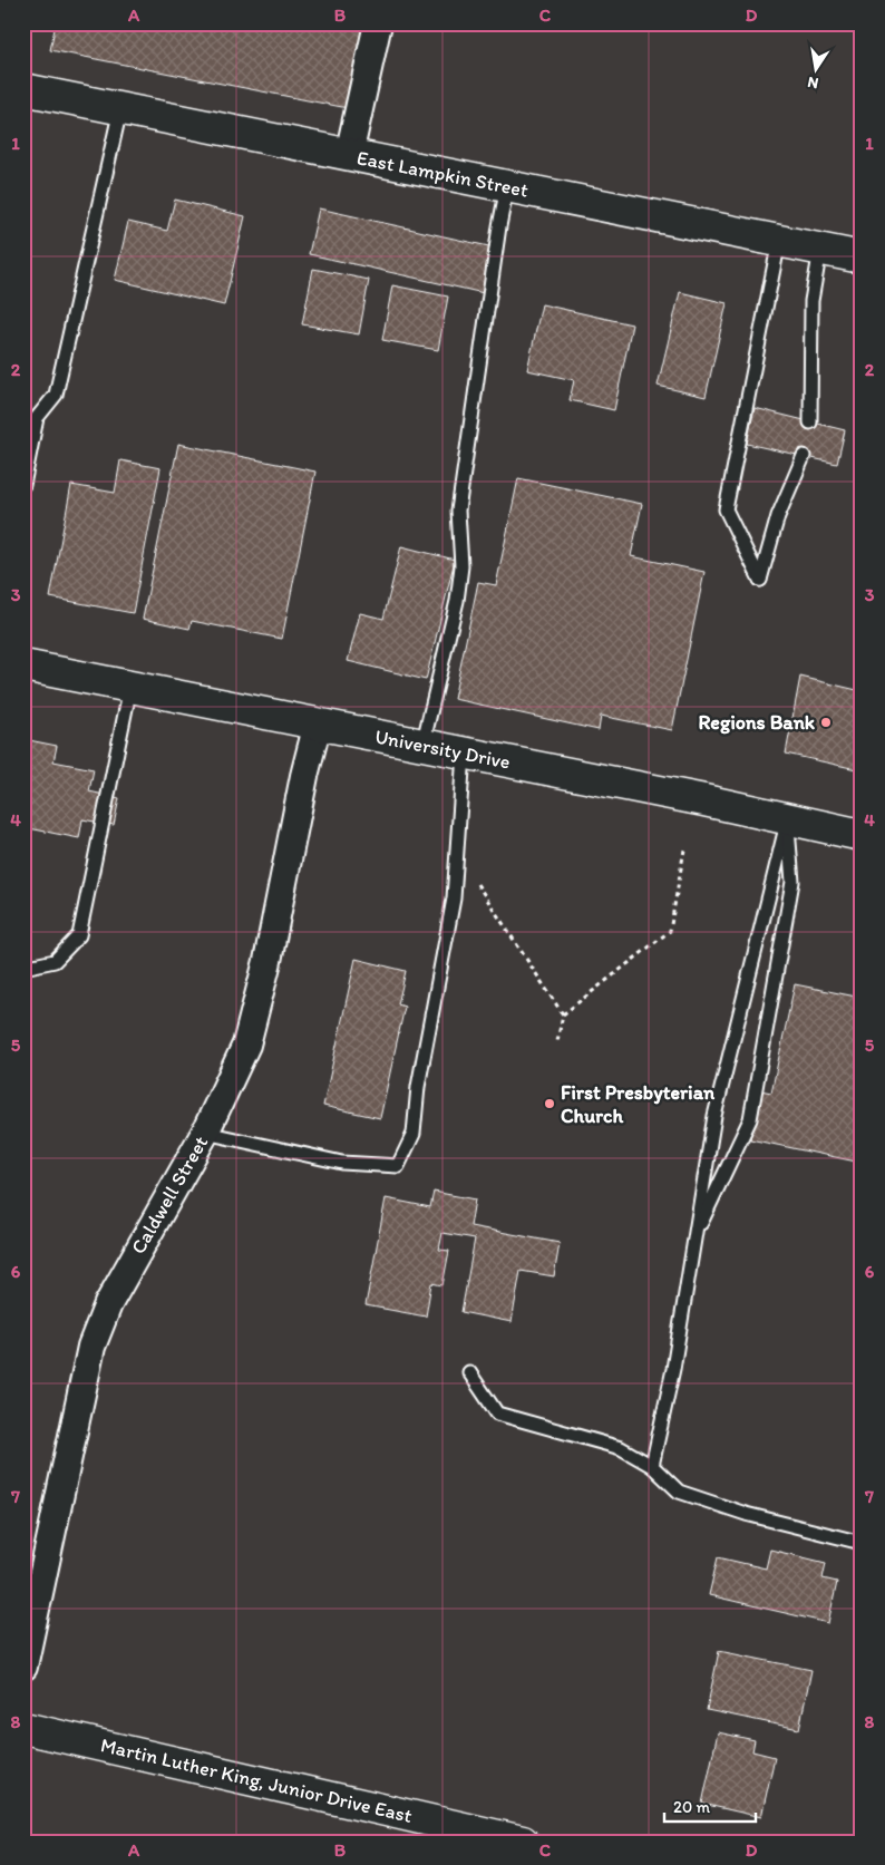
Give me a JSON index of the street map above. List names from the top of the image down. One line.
{"streets":{"street":["East Lampkin Street","University Drive","Caldwell Street","Martin Luther King, Junior Drive East"]},"crossings":[["University Drive","Caldwell Street"]],"places":["Regions Bank","First Presbyterian Church"],"scale_bar":"20 m","north":"bottom","grid":{"columns":["A","B","C","D"],"rows":["1","2","3","4","5","6","7","8"]}}
